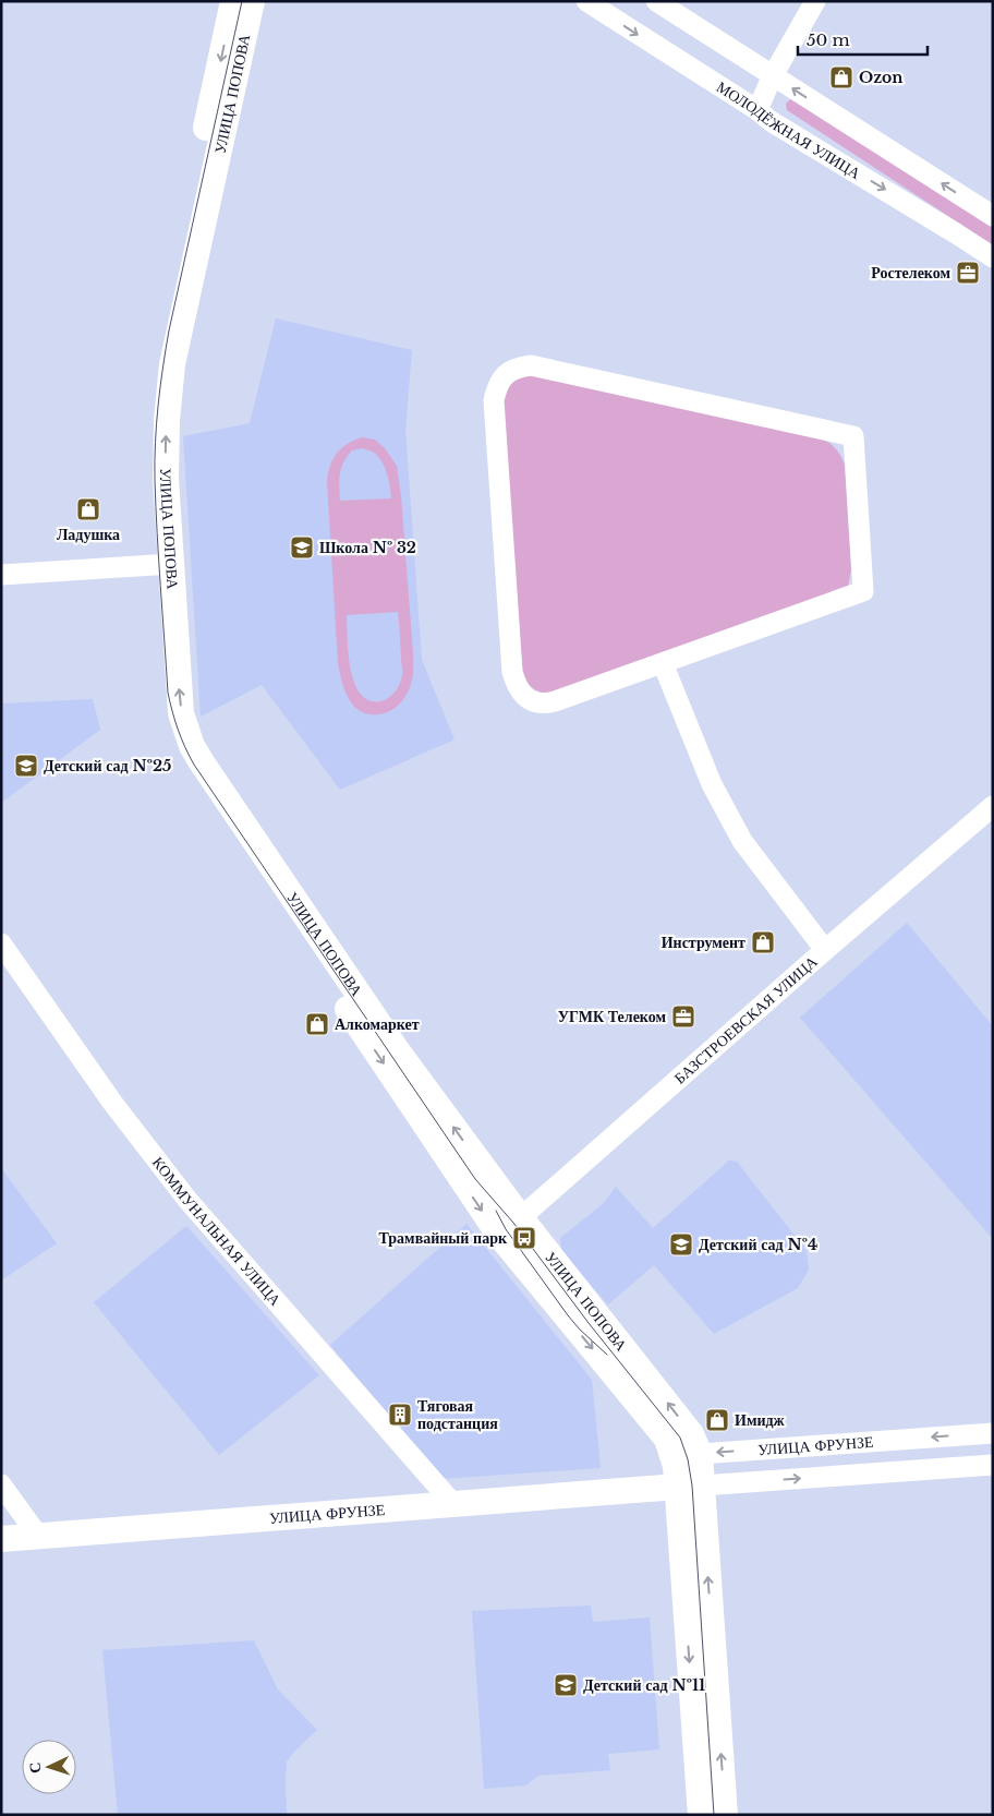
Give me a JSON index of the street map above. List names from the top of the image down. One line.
{"streets":{"street":["УЛИЦА ПОПОВА","МОЛОДЁЖНАЯ УЛИЦА","БАЗСТРОЕВСКАЯ УЛИЦА","КОММУНАЛЬНАЯ УЛИЦА","УЛИЦА ФРУНЗЕ"]},"crossings":[["УЛИЦА ПОПОВА","БАЗСТРОЕВСКАЯ УЛИЦА"],["УЛИЦА ПОПОВА","УЛИЦА ФРУНЗЕ"],["КОММУНАЛЬНАЯ УЛИЦА","УЛИЦА ФРУНЗЕ"]],"places":{"shop":["Ozon","Ладушка","Инструмент","Алкомаркет","Имидж"],"office":["Ростелеком","УГМК Телеком"],"school or university":["Школа № 32","Детский сад №25","Детский сад №4","Детский сад №11"],"bus stop":["Трамвайный парк"],"building":["Тяговая подстанция"]},"scale_bar":"50 m","north":"left"}
